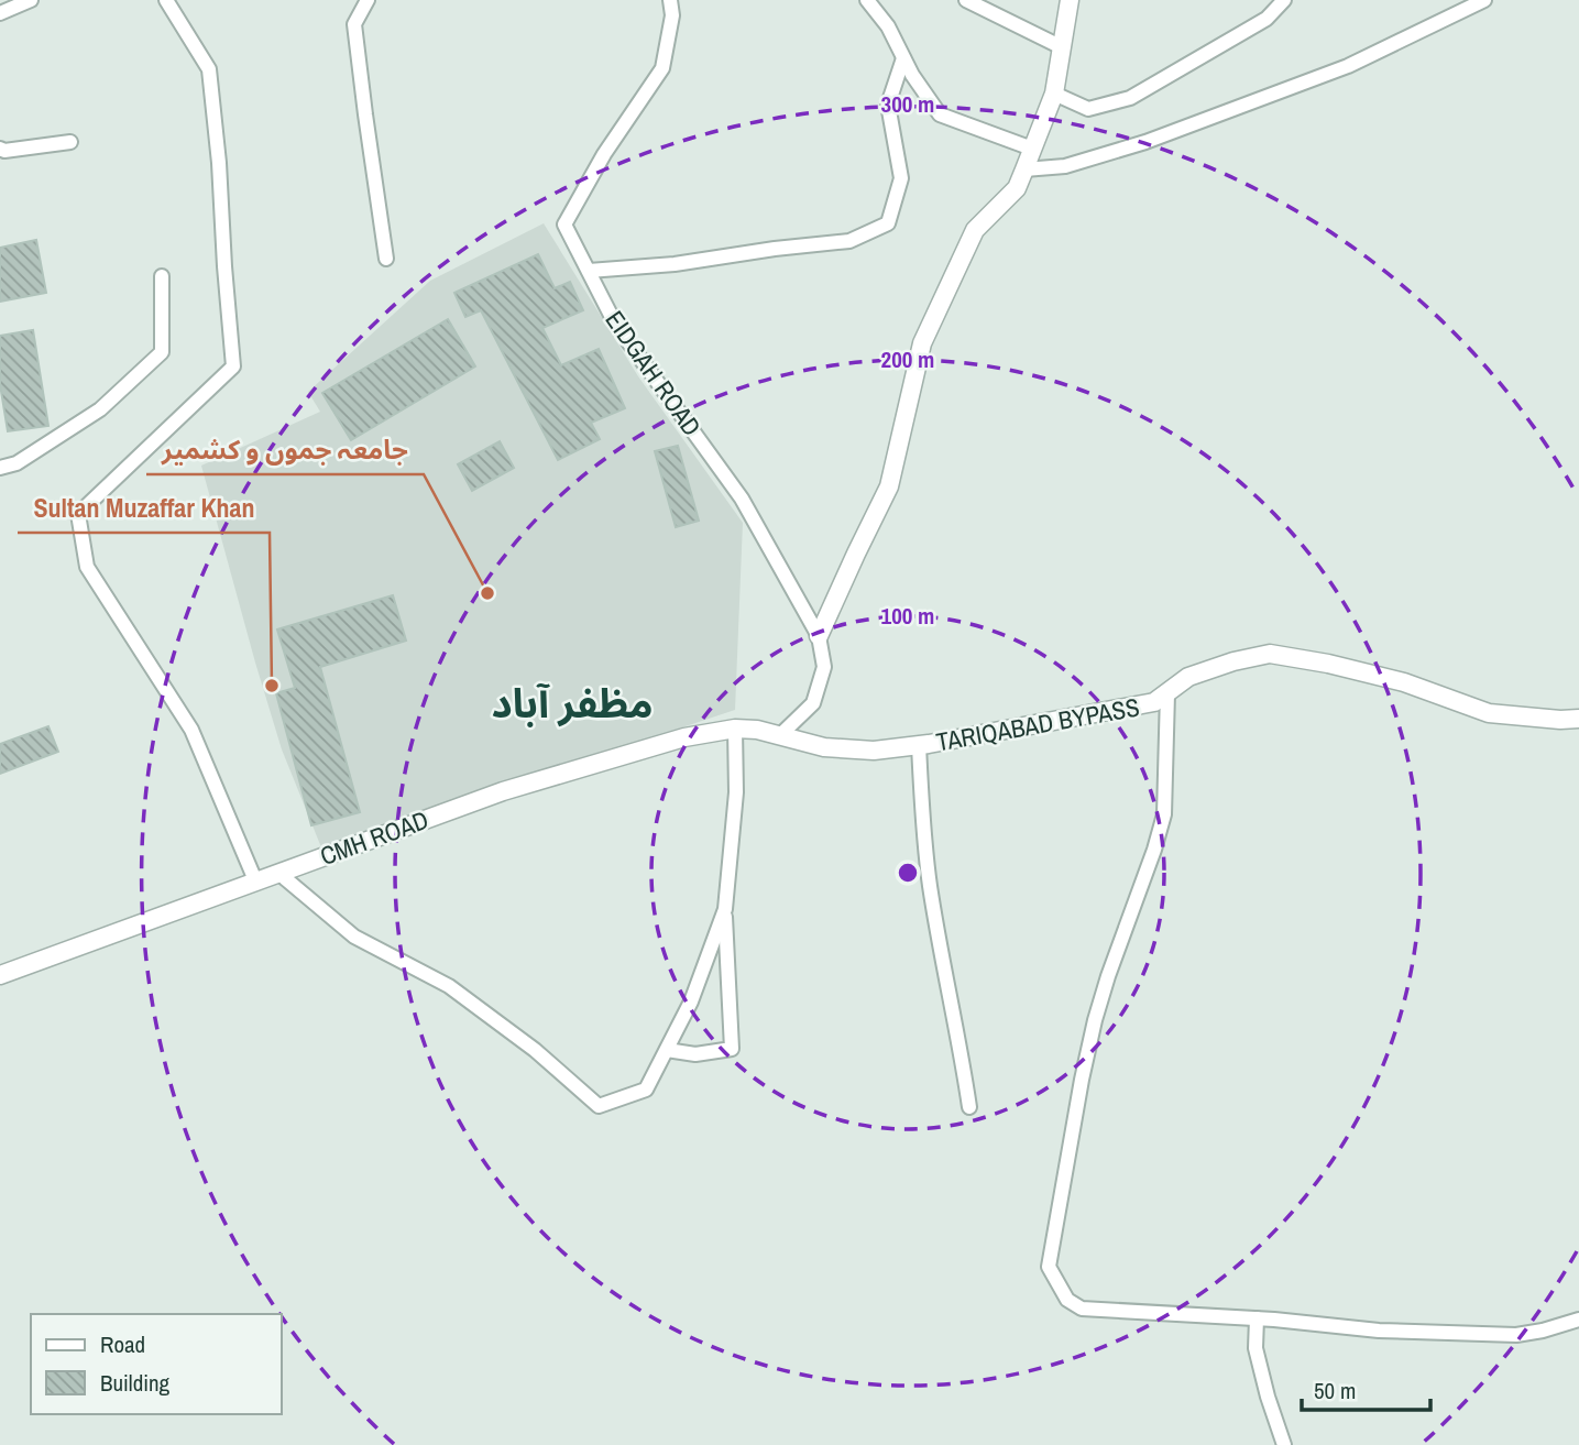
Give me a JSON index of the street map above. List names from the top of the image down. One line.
{"streets":{"street":["EIDGAH ROAD","TARIQABAD BYPASS","CMH ROAD"]},"crossings":[["EIDGAH ROAD","TARIQABAD BYPASS"],["TARIQABAD BYPASS","CMH ROAD"]],"districts":["مظفر آباد"],"places":["جامعہ جموں و کشمیر","Sultan Muzaffar Khan"],"legend":["Road","Building"],"scale_bar":"50 m","rings":["300 m","200 m","100 m"]}
